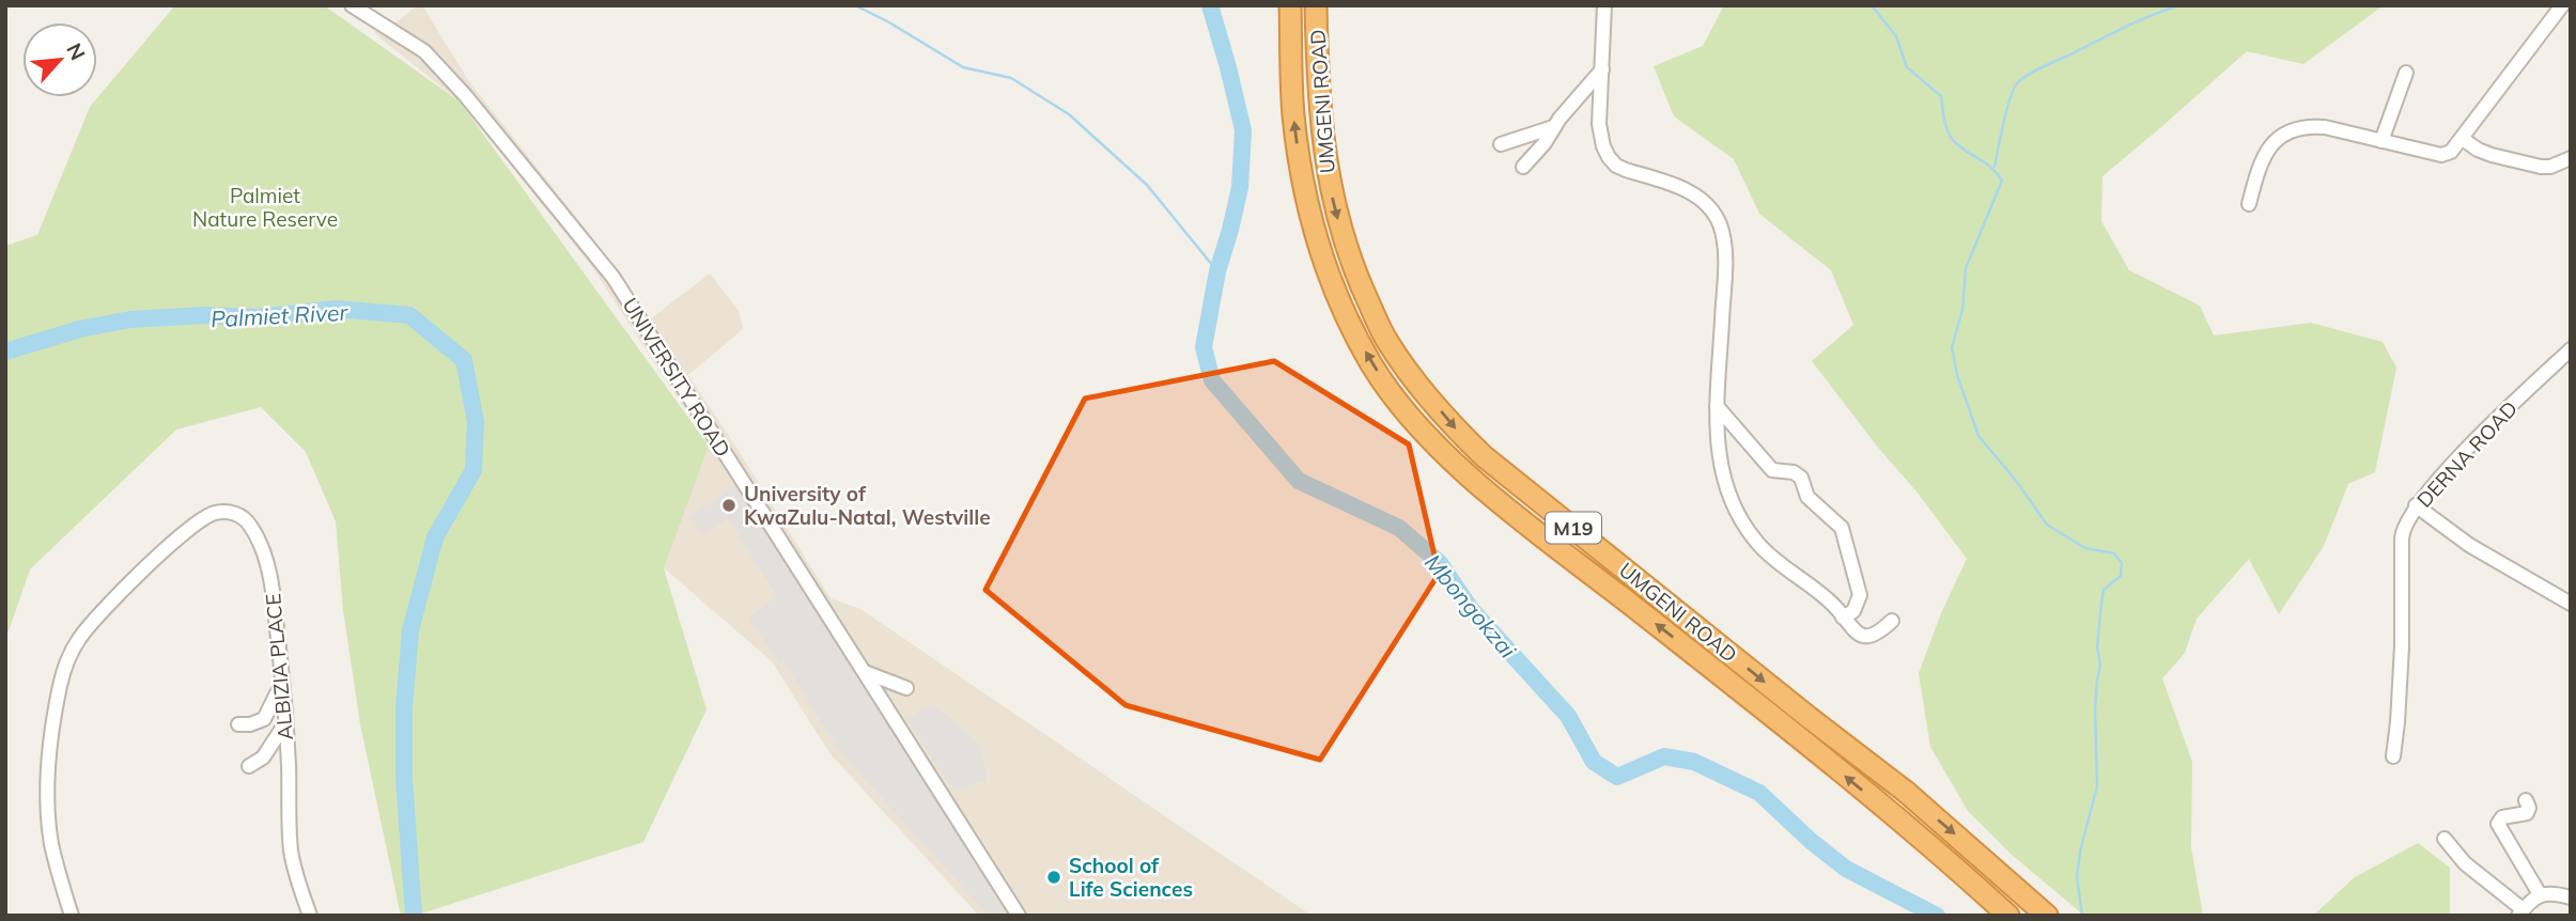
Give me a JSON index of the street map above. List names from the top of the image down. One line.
{"streets":{"highway":["UMGENI ROAD","M19"],"street":["UNIVERSITY ROAD","DERNA ROAD","ALBIZIA PLACE"]},"water":["Palmiet River","Mbongokzai"],"parks":["Palmiet Nature Reserve"],"places":["University of KwaZulu-Natal, Westville","School of Life Sciences"],"north":"top right"}
